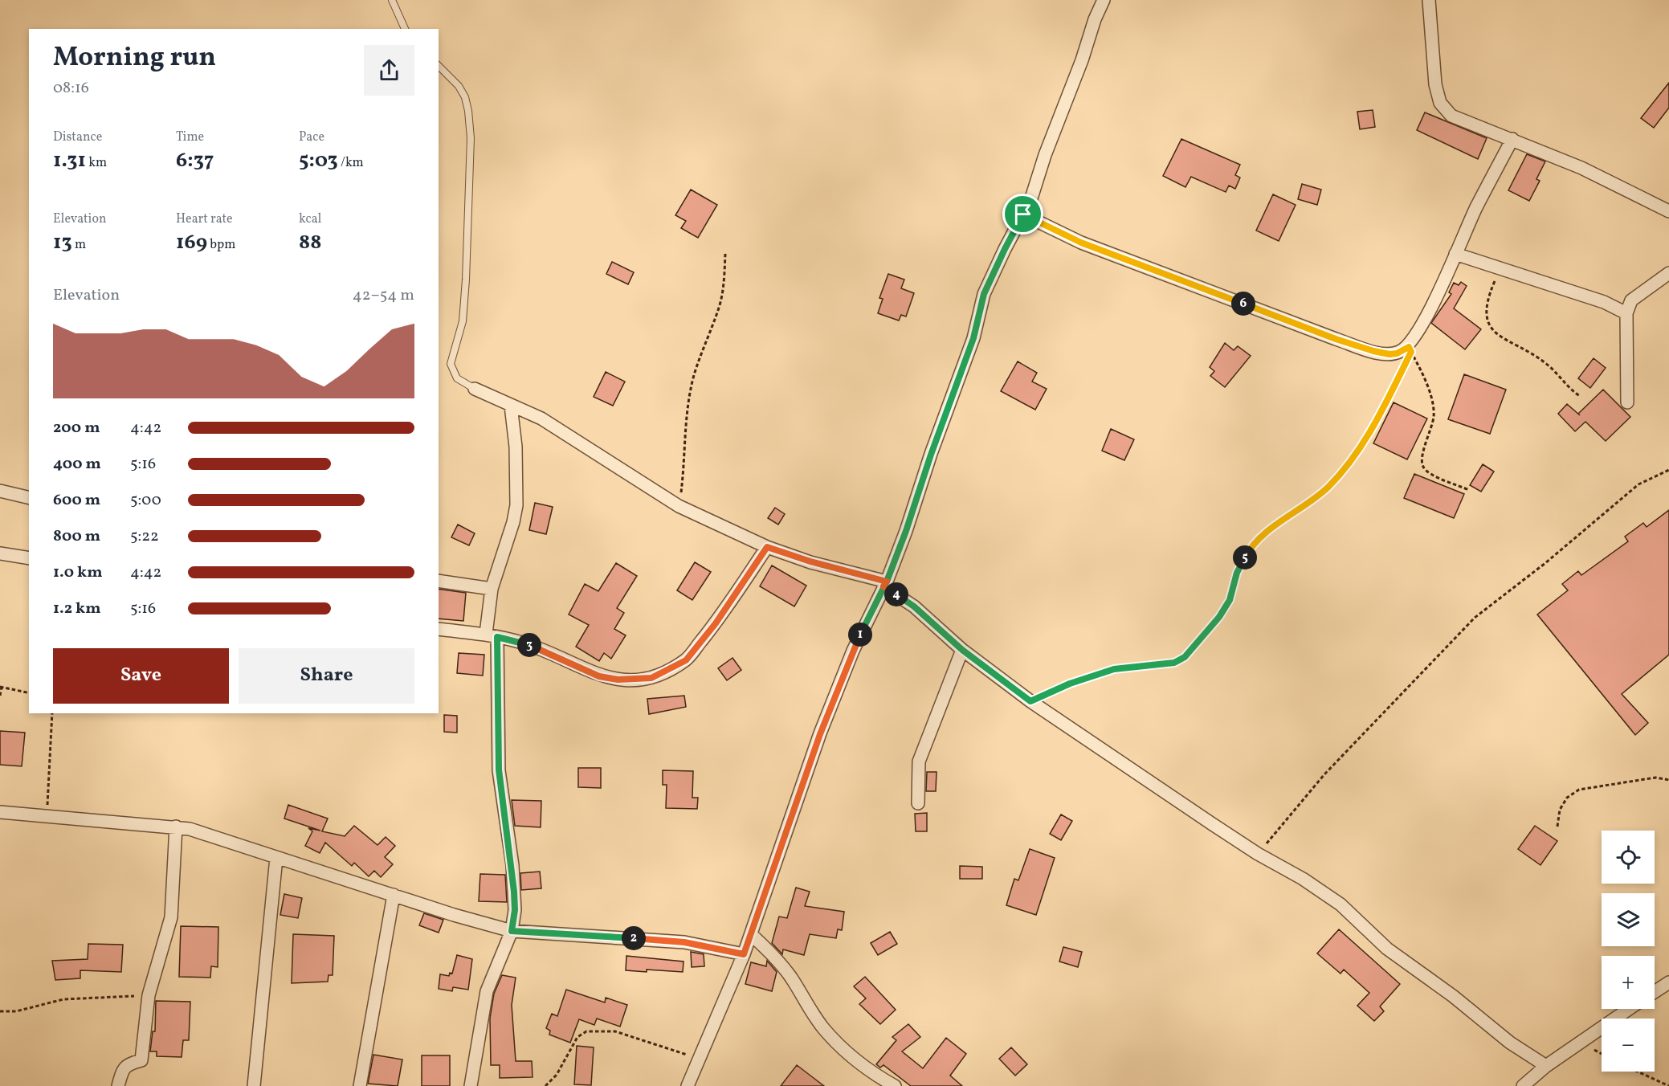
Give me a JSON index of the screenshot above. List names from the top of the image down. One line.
{"page":{"heading":["Morning run","08:16"],"stats":[["Distance","1.31 km"],["Time","6:37"],["Pace","5:03 /km"],["Elevation","13 m"],["Heart rate","169 bpm"],["kcal","88"]],"chart":["Elevation","42–54 m"],"pins":["6","5","4","1","3","2"],"list":[{"name":"200 m","note":"4:42"},{"name":"400 m","note":"5:16"},{"name":"600 m","note":"5:00"},{"name":"800 m","note":"5:22"},{"name":"1.0 km","note":"4:42"},{"name":"1.2 km","note":"5:16"}],"buttons":["Save","Share"],"map_buttons":["+","−"]}}
